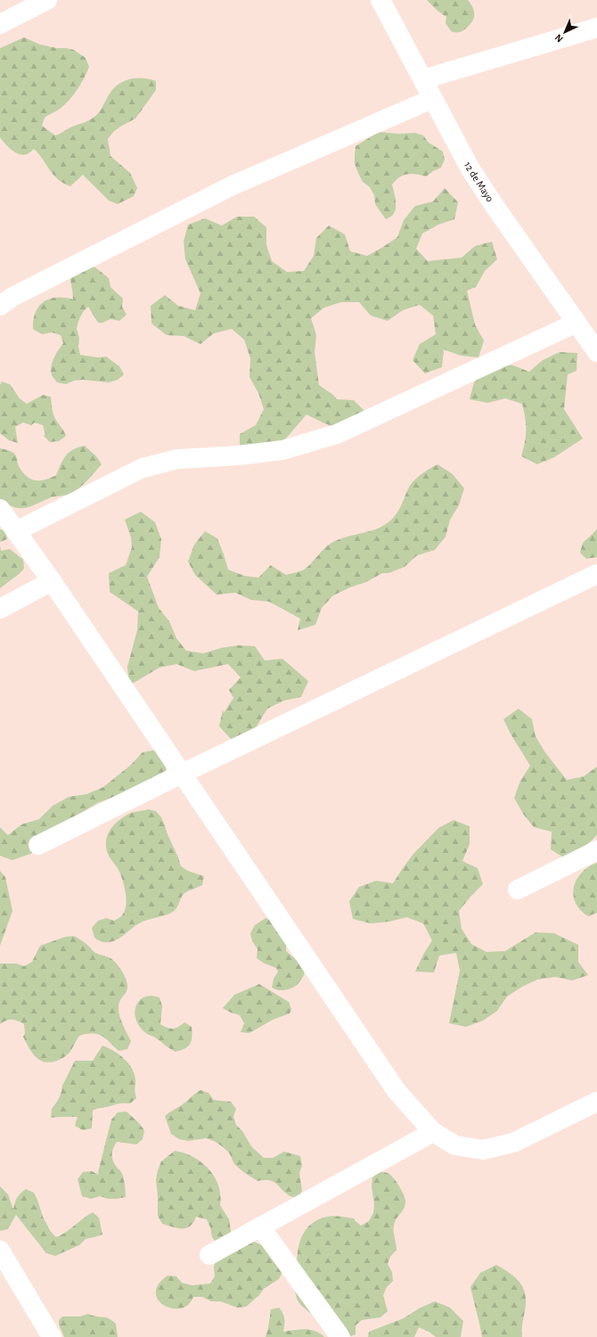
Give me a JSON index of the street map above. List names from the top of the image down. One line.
{"streets":{"street":["12 de Mayo"]},"north":"bottom left"}
